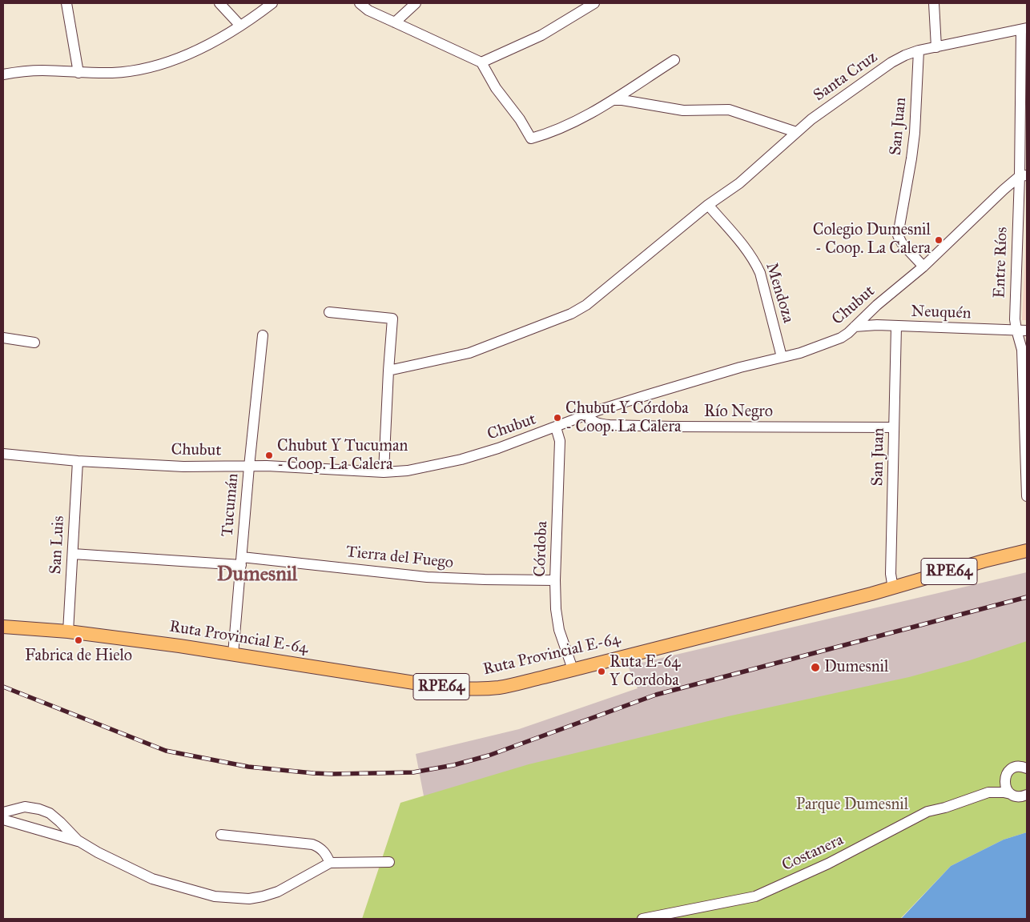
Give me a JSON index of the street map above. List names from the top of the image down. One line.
{"streets":{"main road":["RPE64","Ruta Provincial E-64"],"street":["Santa Cruz","San Juan","Entre Ríos","Mendoza","Chubut","Neuquén","Río Negro","Tucumán","San Luis","Córdoba","Tierra del Fuego","Costanera"]},"crossings":[["Santa Cruz","San Juan"],["Santa Cruz","Entre Ríos"],["Santa Cruz","Mendoza"],["San Juan","Chubut"],["San Juan","Neuquén"],["San Juan","Río Negro"],["San Juan","Ruta Provincial E-64"],["Entre Ríos","Chubut"],["Entre Ríos","Neuquén"],["Mendoza","Chubut"],["Chubut","Neuquén"],["Chubut","Río Negro"],["Chubut","Tucumán"],["Chubut","San Luis"],["Chubut","Córdoba"],["Tucumán","Tierra del Fuego"],["Tucumán","Ruta Provincial E-64"],["San Luis","Tierra del Fuego"],["San Luis","Ruta Provincial E-64"],["Córdoba","Tierra del Fuego"],["Córdoba","Ruta Provincial E-64"]],"districts":["Dumesnil"],"parks":["Parque Dumesnil"],"places":["Colegio Dumesnil - Coop. La Calera","Chubut Y Córdoba - Coop. La Calera","Chubut Y Tucuman - Coop. La Calera","Fabrica de Hielo","Dumesnil","Ruta E-64 Y Cordoba"]}
